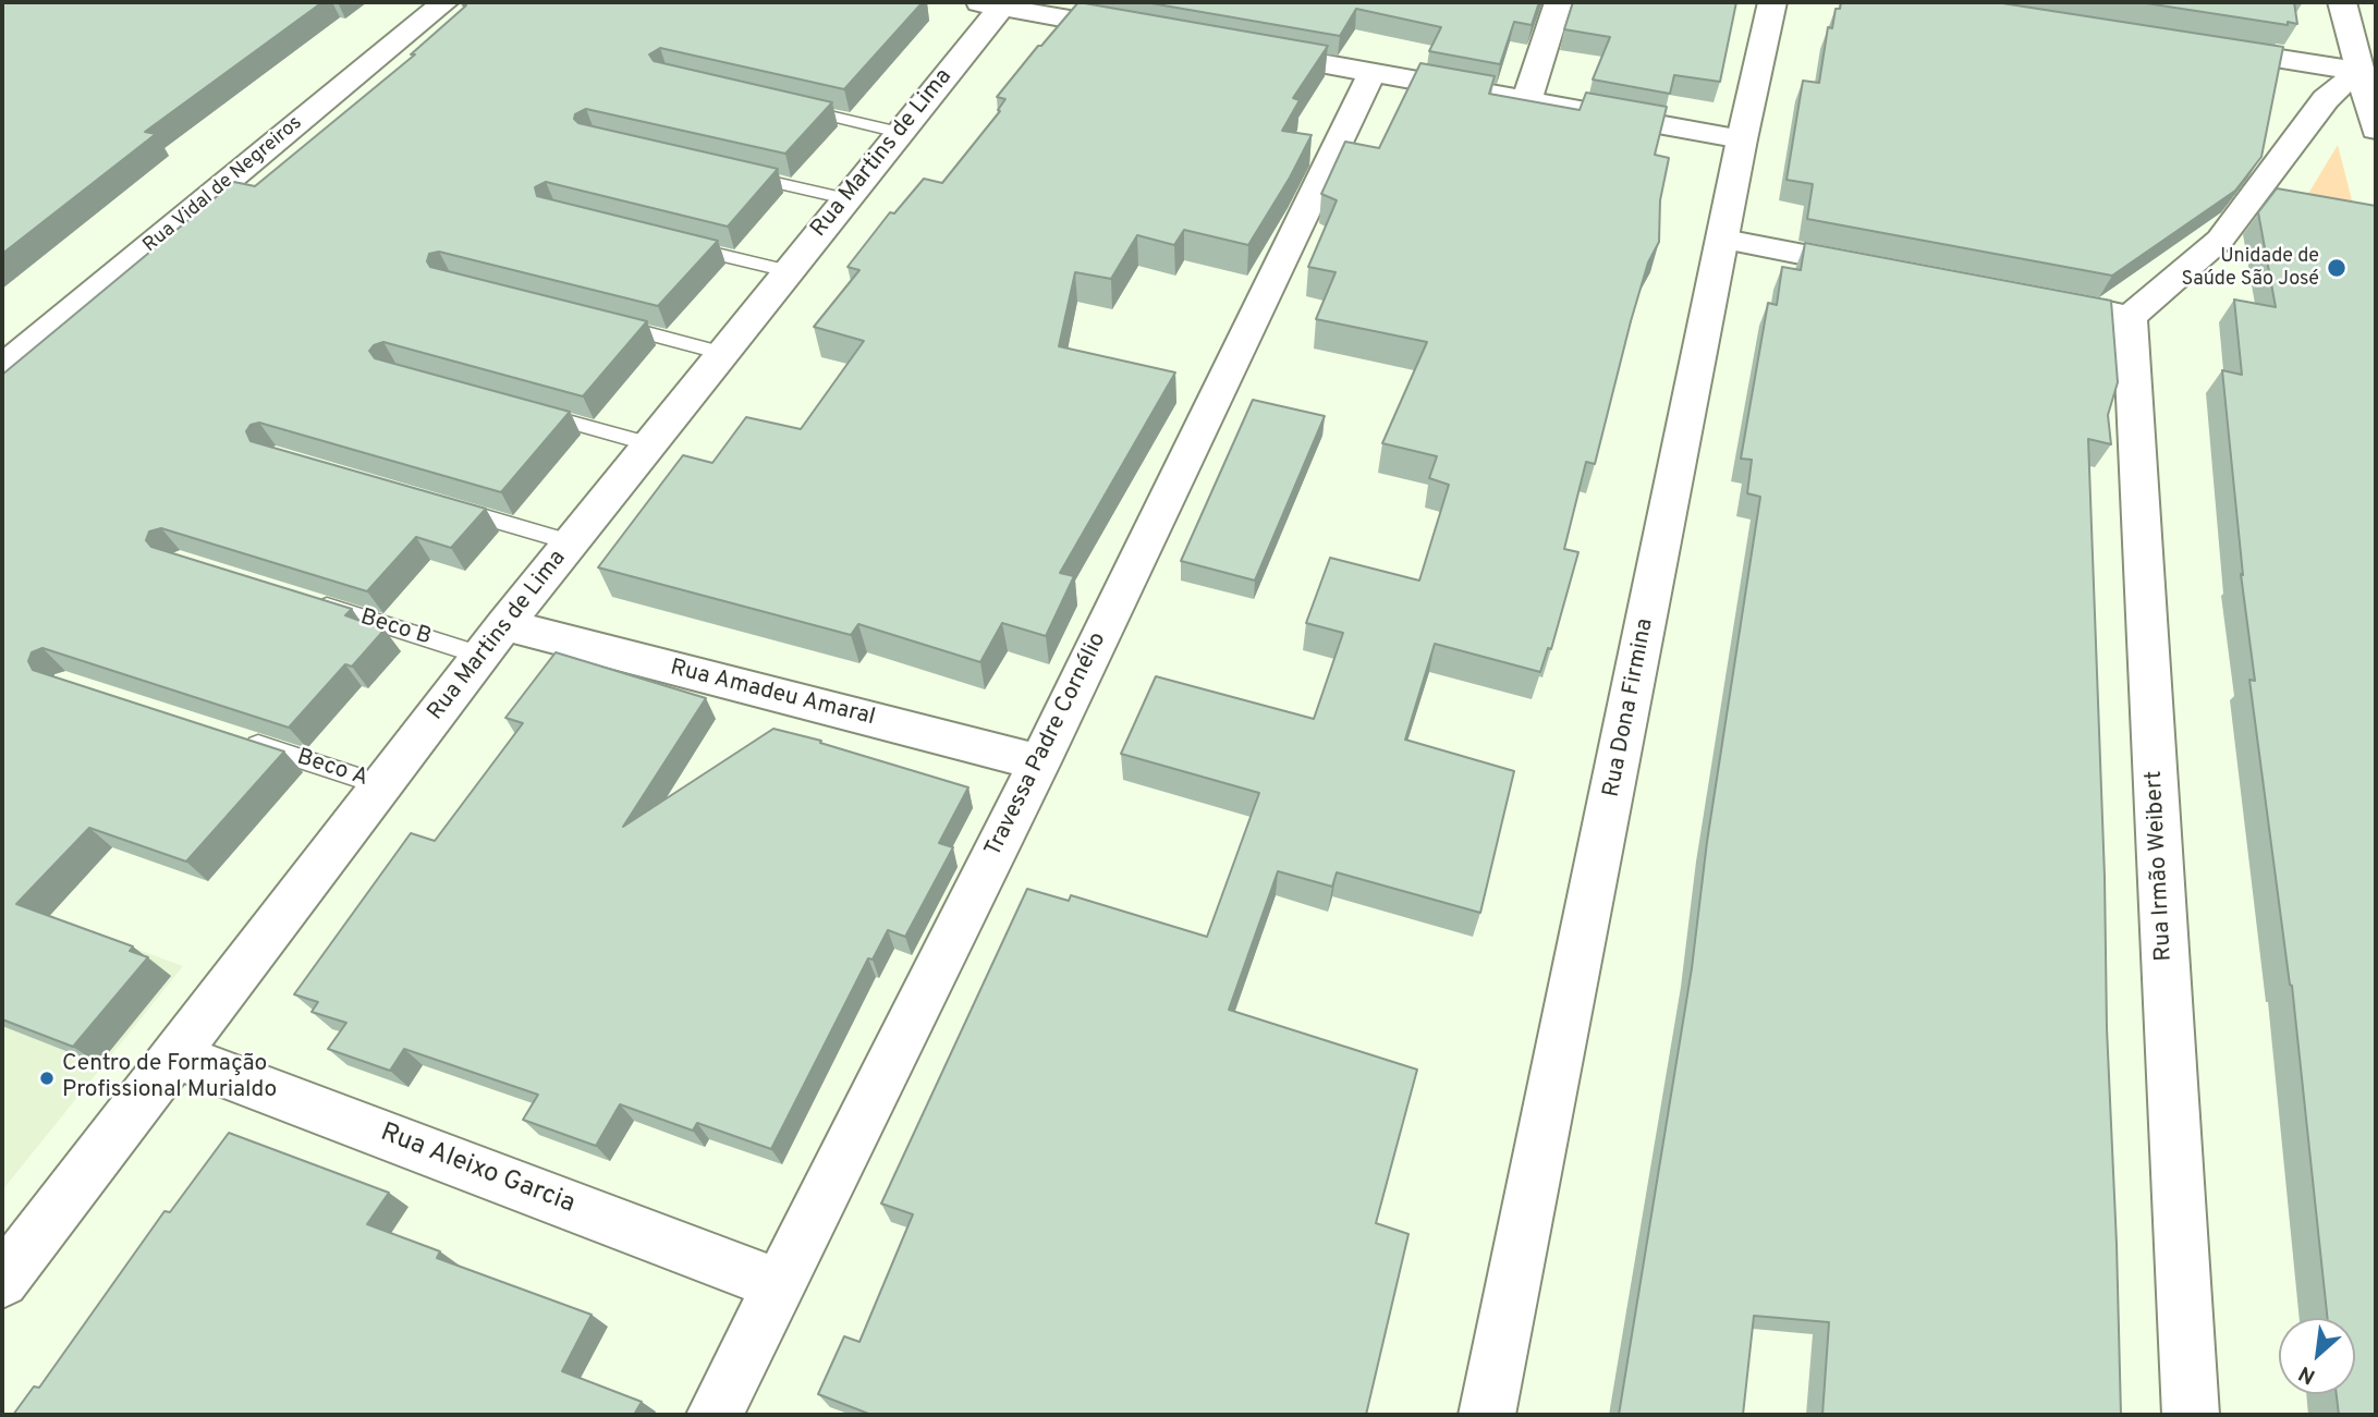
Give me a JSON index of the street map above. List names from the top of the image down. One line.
{"streets":{"street":["Rua Martins de Lima","Rua Vidal de Negreiros","Rua Amadeu Amaral","Rua Dona Firmina","Travessa Padre Cornélio","Rua Irmão Weibert","Rua Aleixo Garcia"],"lane":["Beco B","Beco A"]},"crossings":[["Rua Martins de Lima","Beco B"],["Rua Martins de Lima","Rua Amadeu Amaral"],["Rua Martins de Lima","Beco A"],["Rua Martins de Lima","Rua Aleixo Garcia"],["Beco B","Rua Amadeu Amaral"],["Rua Amadeu Amaral","Travessa Padre Cornélio"],["Travessa Padre Cornélio","Rua Aleixo Garcia"]],"places":["Unidade de Saúde São José","Centro de Formação Profissional Murialdo"],"north":"bottom left"}
